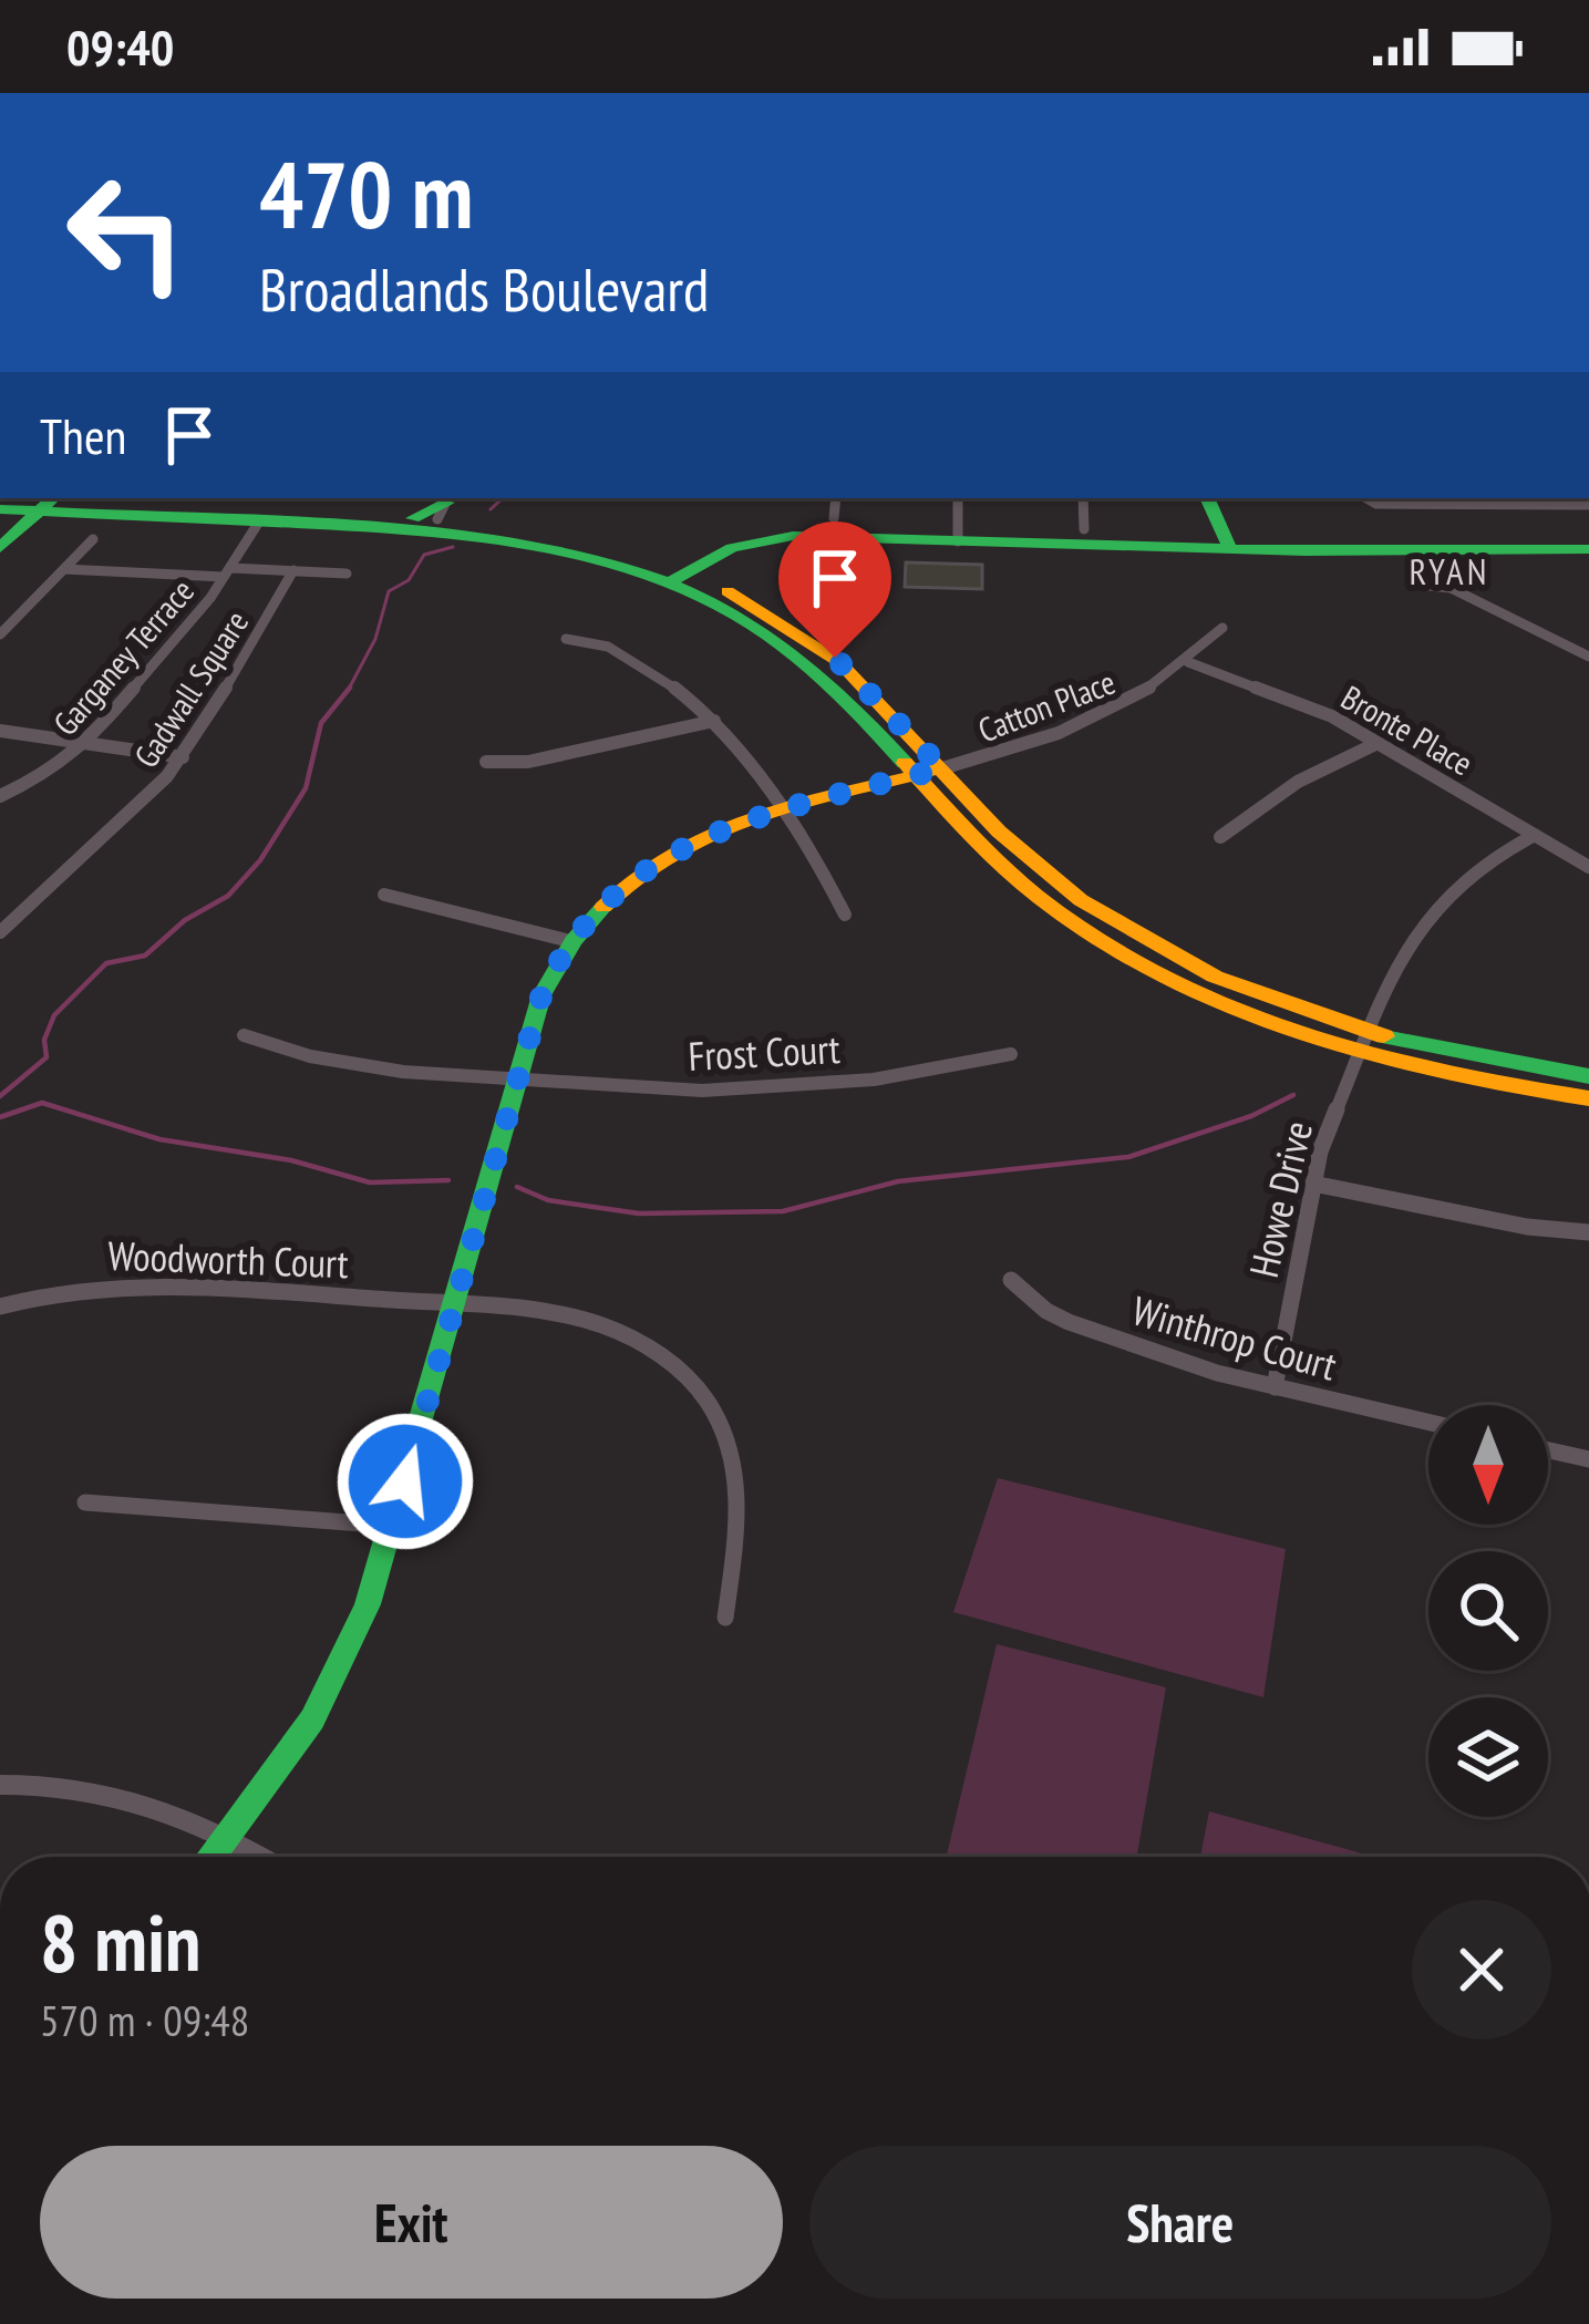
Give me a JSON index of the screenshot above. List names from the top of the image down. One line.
{"streets":{"street":["Garganey Terrace","Gadwall Square","Catton Place","Bronte Place","Frost Court","Howe Drive","Woodworth Court","Winthrop Court"]},"crossings":[["Catton Place","Bronte Place"],["Bronte Place","Howe Drive"],["Howe Drive","Winthrop Court"]],"districts":["RYAN"],"north":"bottom","page":{"status":"09:40","turn":["470 m","Broadlands Boulevard"],"then":"Then","heading":["8 min","570 m · 09:48"],"buttons":["Exit","Share"]}}
